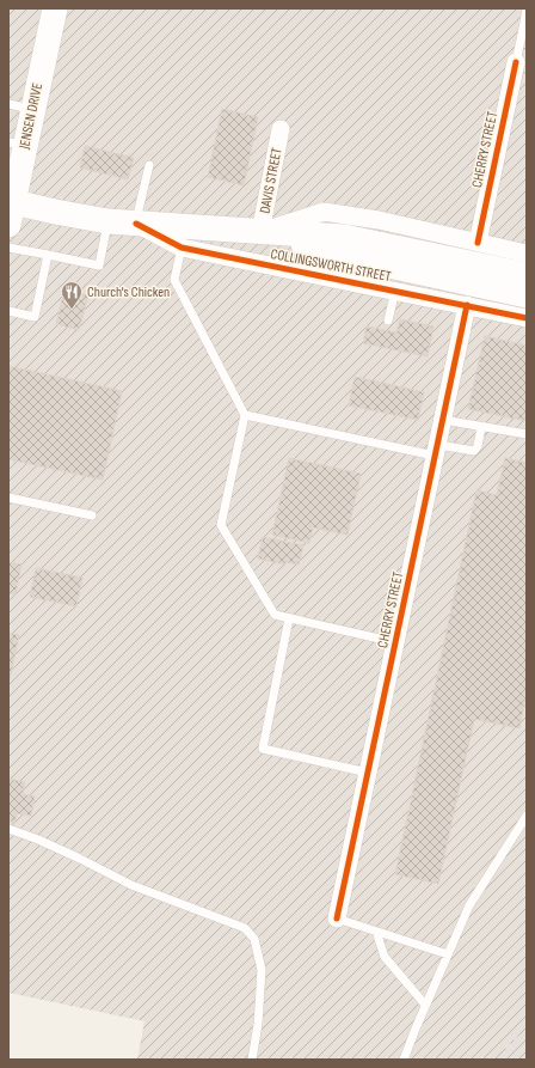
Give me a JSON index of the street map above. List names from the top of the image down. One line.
{"streets":{"main road":["JENSEN DRIVE","COLLINGSWORTH STREET"],"street":["CHERRY STREET","DAVIS STREET"]},"crossings":[["JENSEN DRIVE","COLLINGSWORTH STREET"],["CHERRY STREET","COLLINGSWORTH STREET"],["DAVIS STREET","COLLINGSWORTH STREET"]],"places":{"restaurant":["Church's Chicken"]}}
